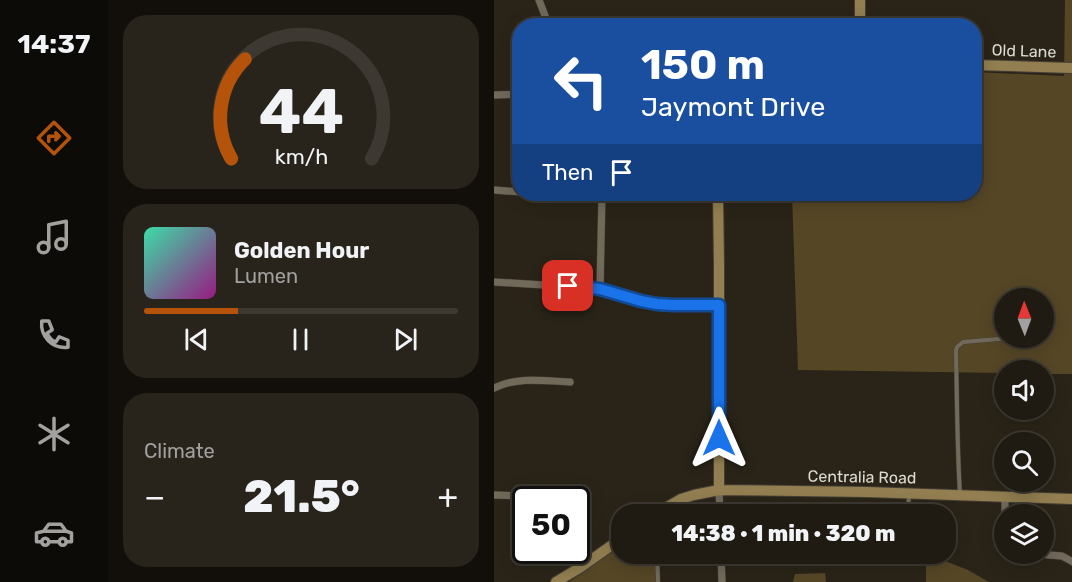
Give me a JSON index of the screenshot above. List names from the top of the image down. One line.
{"streets":{"main road":["Old Lane","Centralia Road"]},"north":"top","page":{"tabs":"14:37","turn":["150 m","Jaymont Drive"],"then":"Then","song":["Golden Hour","Lumen"],"tile":"Climate","heat":["−","21.5°","+"],"limit":"50","trip":"14:38 · 1 min · 320 m","gauge":["44","km/h"]}}
